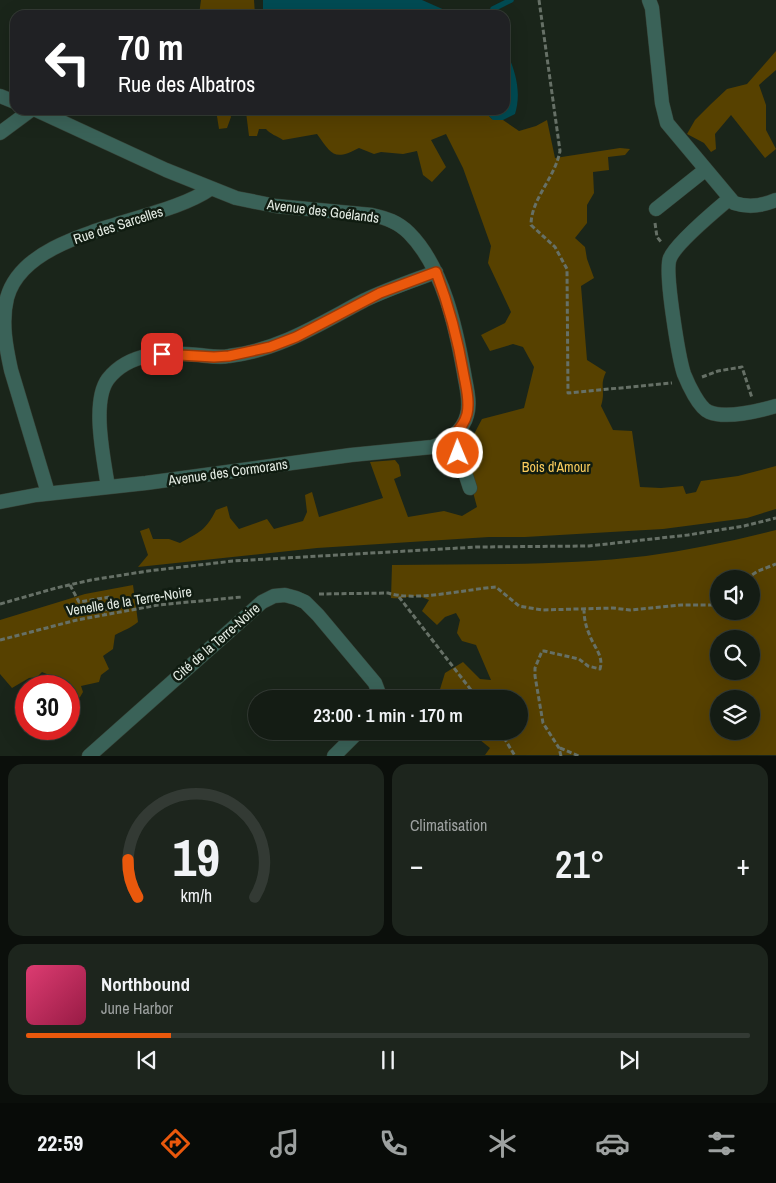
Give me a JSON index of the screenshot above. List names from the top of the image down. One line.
{"streets":{"street":["Avenue des Goélands","Rue des Sarcelles","Avenue des Cormorans","Cité de la Terre-Noire"],"path":["Venelle de la Terre-Noire"]},"crossings":[["Avenue des Goélands","Rue des Sarcelles"],["Avenue des Goélands","Avenue des Cormorans"],["Rue des Sarcelles","Avenue des Cormorans"],["Venelle de la Terre-Noire","Cité de la Terre-Noire"]],"parks":["Bois d'Amour"],"page":{"turn":["70 m","Rue des Albatros"],"limit":"30","trip":"23:00 · 1 min · 170 m","tile":"Climatisation","heat":["−","21°","+"],"song":["Northbound","June Harbor"],"tabs":"22:59","gauge":["19","km/h"]}}
